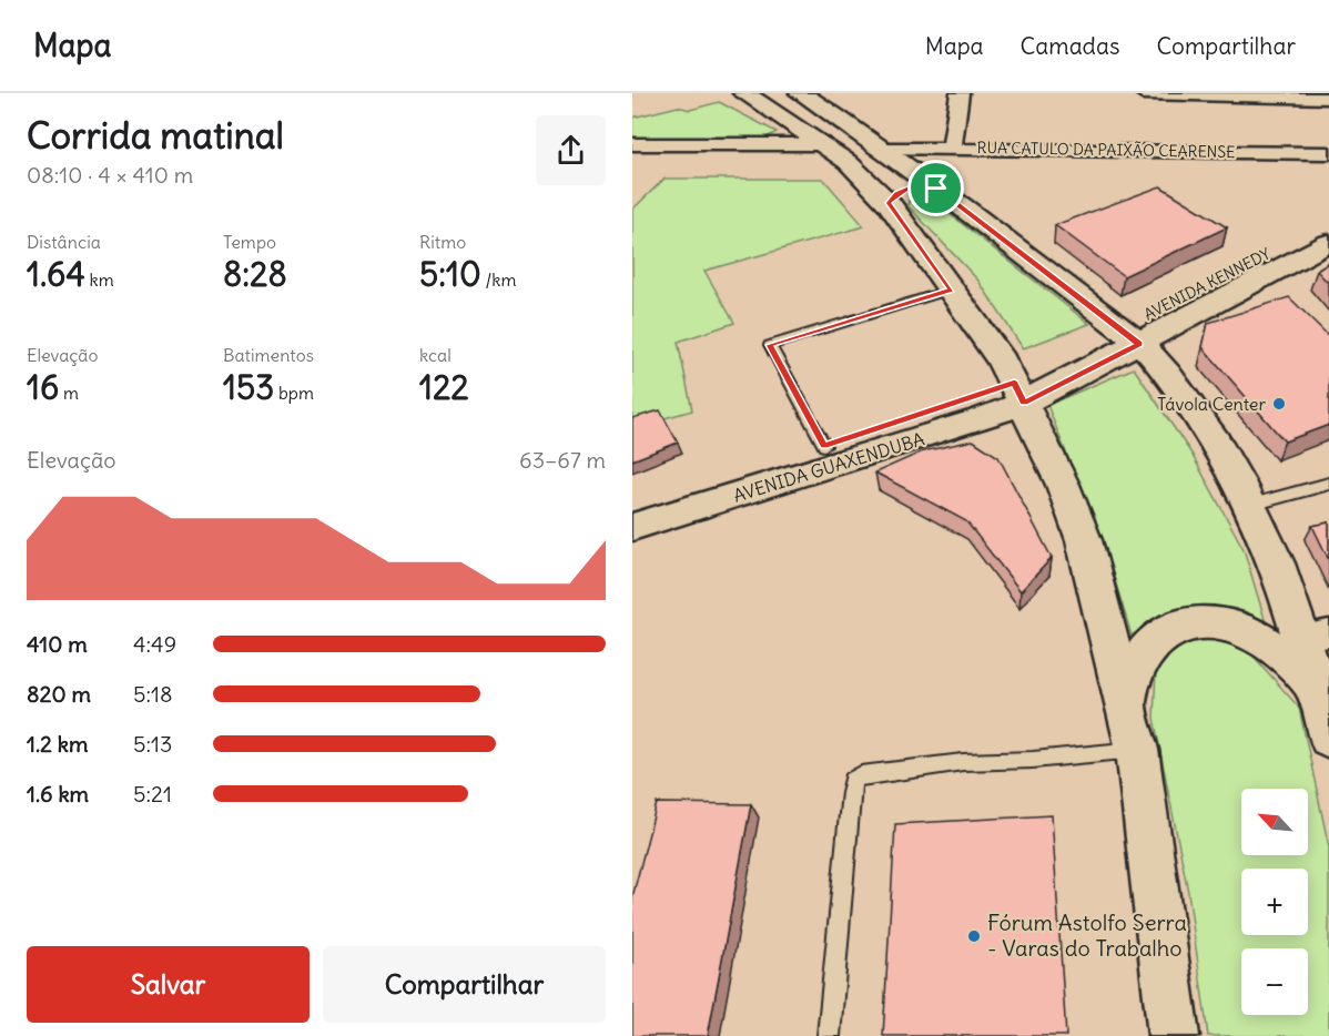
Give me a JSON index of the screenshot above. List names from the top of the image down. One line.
{"streets":{"main road":["AVENIDA KENNEDY","AVENIDA GUAXENDUBA"],"street":["RUA CATULO DA PAIXÃO CEARENSE"]},"crossings":[["AVENIDA KENNEDY","AVENIDA GUAXENDUBA"]],"places":["Távola Center","Fórum Astolfo Serra - Varas do Trabalho"],"north":"top left","page":{"header":"Mapa","nav":["Mapa","Camadas","Compartilhar"],"heading":["Corrida matinal","08:10 · 4 × 410 m"],"stats":[["Distância","1.64 km"],["Tempo","8:28"],["Ritmo","5:10 /km"],["Elevação","16 m"],["Batimentos","153 bpm"],["kcal","122"]],"chart":["Elevação","63–67 m"],"list":[{"name":"410 m","note":"4:49"},{"name":"820 m","note":"5:18"},{"name":"1.2 km","note":"5:13"},{"name":"1.6 km","note":"5:21"}],"map_buttons":["+","−"],"buttons":["Salvar","Compartilhar"]}}
